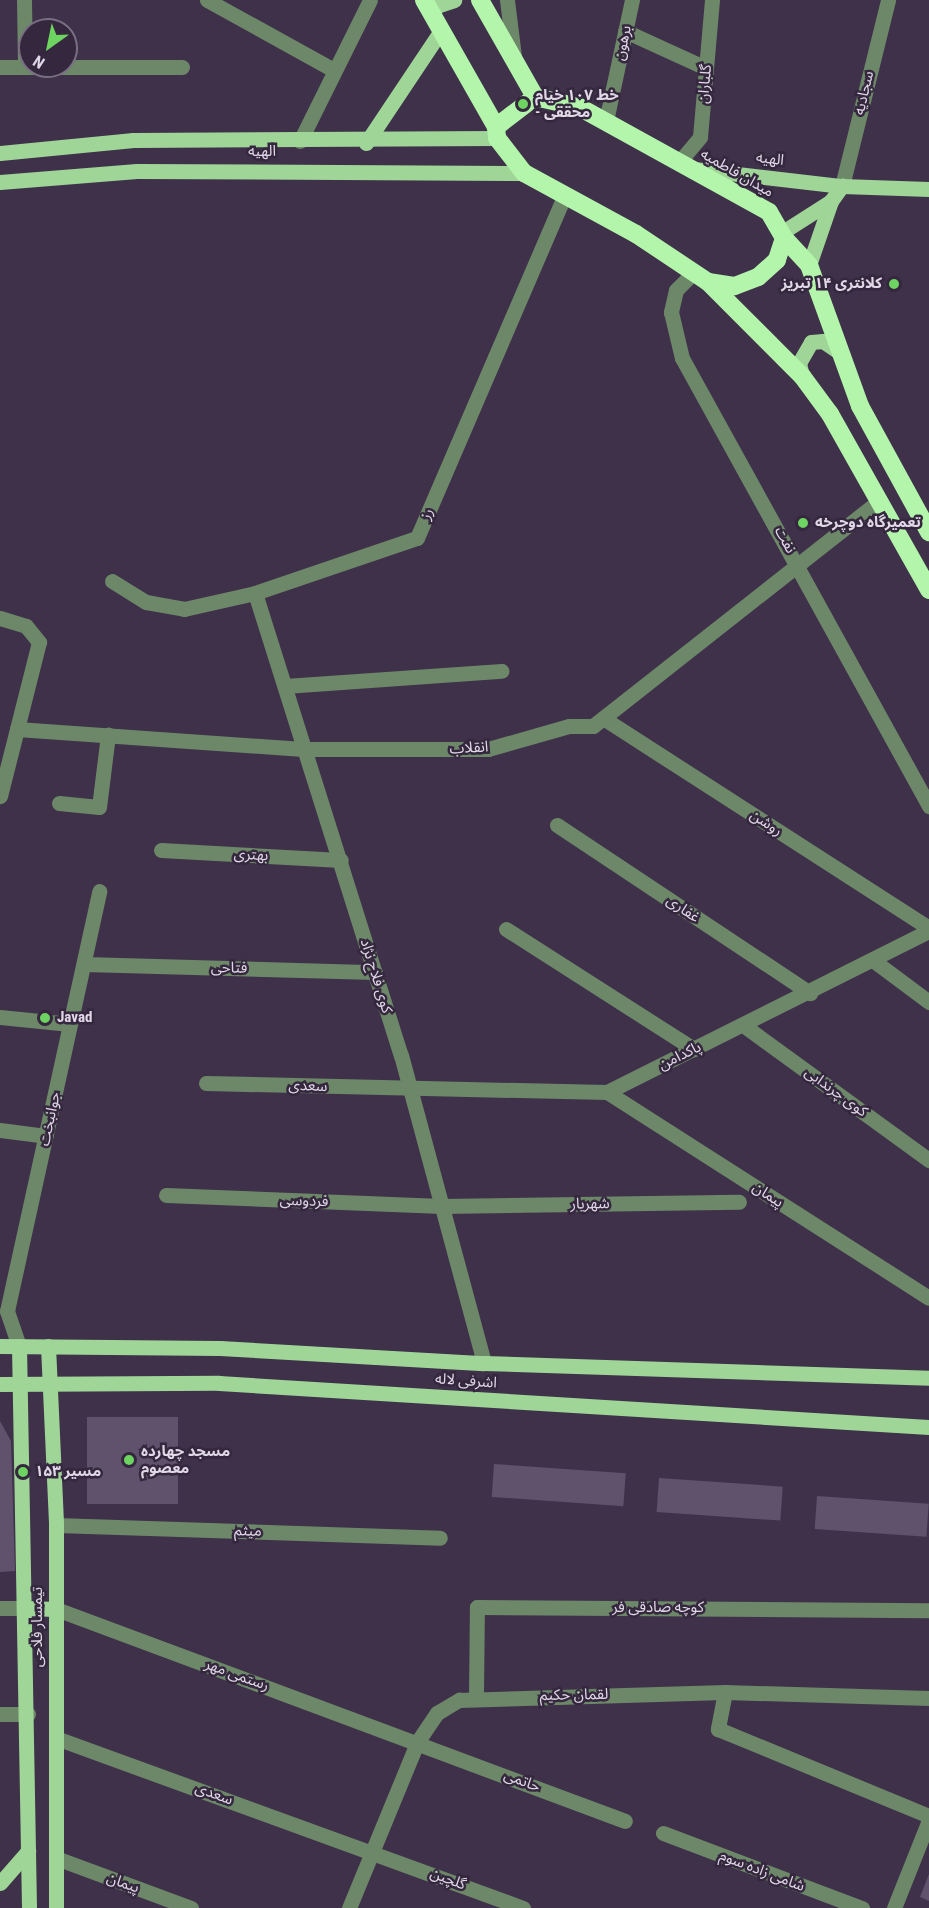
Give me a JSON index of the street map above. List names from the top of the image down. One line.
{"streets":{"highway":["میدان فاطمیه"],"main road":["الهیه","اشرفی لاله","تیمسار فلاحی"],"street":["برهون","گلباران","سجادیه","رز","نفت","انقلاب","روشن","بهتری","غفاری","فتاحی","کوی فلاح نژاد","پاکدامن","سعدی","کوی چرندابی","جوانبخت","پیمان","فردوسی","شهریار","میثم","کوچه صادقی فر","رستمی مهر","لقمان حکیم","حاتمی","شامی زاده سوم","گلچین"]},"crossings":[["برهون","میدان فاطمیه"],["گلباران","الهیه"],["گلباران","میدان فاطمیه"],["سجادیه","الهیه"],["الهیه","میدان فاطمیه"],["رز","کوی فلاح نژاد"],["نفت","انقلاب"],["انقلاب","روشن"],["انقلاب","کوی فلاح نژاد"],["روشن","پاکدامن"],["بهتری","کوی فلاح نژاد"],["غفاری","پاکدامن"],["فتاحی","کوی فلاح نژاد"],["فتاحی","جوانبخت"],["کوی فلاح نژاد","پاکدامن"],["کوی فلاح نژاد","سعدی"],["کوی فلاح نژاد","فردوسی"],["کوی فلاح نژاد","شهریار"],["کوی فلاح نژاد","اشرفی لاله"],["پاکدامن","سعدی"],["پاکدامن","کوی چرندابی"],["پاکدامن","پیمان"],["سعدی","تیمسار فلاحی"],["سعدی","لقمان حکیم"],["سعدی","گلچین"],["جوانبخت","اشرفی لاله"],["جوانبخت","تیمسار فلاحی"],["پیمان","تیمسار فلاحی"],["فردوسی","شهریار"],["اشرفی لاله","تیمسار فلاحی"],["میثم","تیمسار فلاحی"],["کوچه صادقی فر","لقمان حکیم"],["تیمسار فلاحی","رستمی مهر"],["رستمی مهر","لقمان حکیم"],["رستمی مهر","حاتمی"],["لقمان حکیم","حاتمی"],["لقمان حکیم","گلچین"]],"places":["خط ۱۰۷ خیام - محققی","کلانتری ۱۴ تبریز","تعمیرگاه دوچرخه","Javad","مسجد چهارده معصوم","مسیر ۱۵۳"],"north":"bottom left"}
